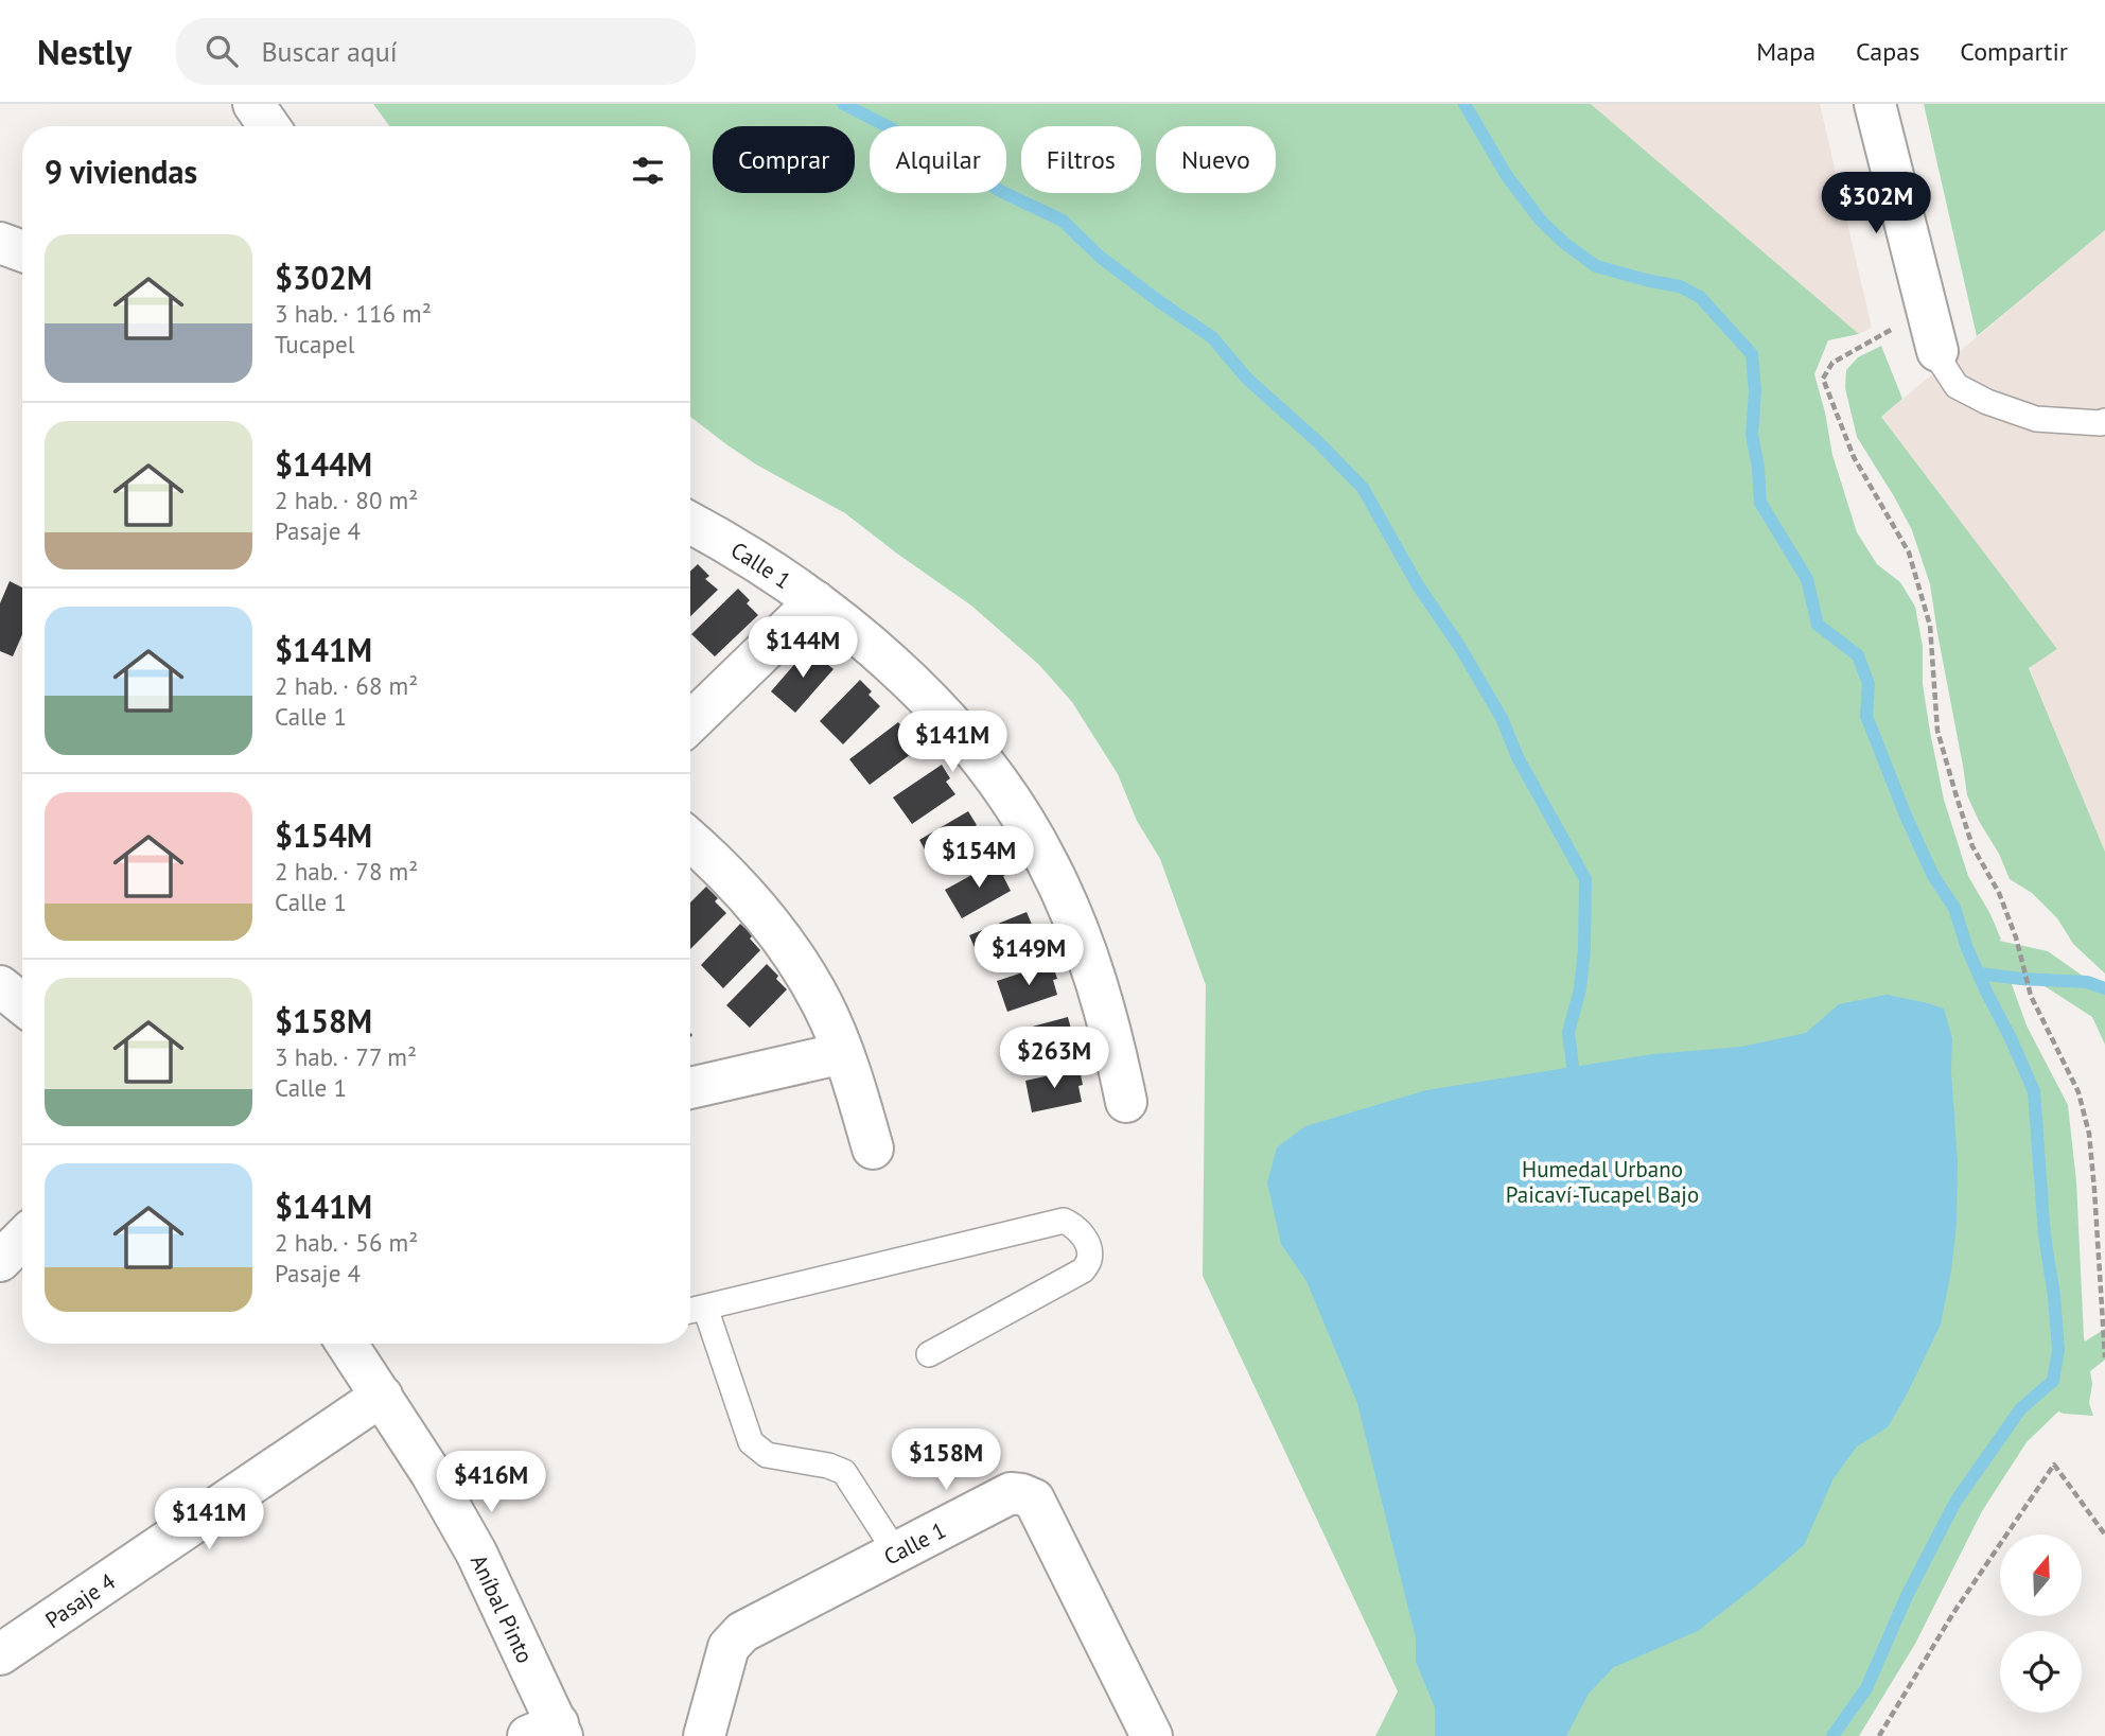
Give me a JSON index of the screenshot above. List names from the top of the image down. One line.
{"streets":{"street":["Calle 1","Pasaje 4","Aníbal Pinto"]},"crossings":[["Pasaje 4","Aníbal Pinto"]],"parks":["Humedal Urbano Paicaví-Tucapel Bajo"],"north":"top","page":{"header":"Nestly","search":"Buscar aquí","nav":["Mapa","Capas","Compartir"],"chip":["Comprar","Alquilar","Filtros","Nuevo"],"heading":"9 viviendas","price":["$302M","$144M","$141M","$154M","$149M","$263M","$158M","$416M","$141M"],"list":[{"name":"$302M","note":"3 hab. · 116 m² · Tucapel"},{"name":"$144M","note":"2 hab. · 80 m² · Pasaje 4"},{"name":"$141M","note":"2 hab. · 68 m² · Calle 1"},{"name":"$154M","note":"2 hab. · 78 m² · Calle 1"},{"name":"$158M","note":"3 hab. · 77 m² · Calle 1"},{"name":"$141M","note":"2 hab. · 56 m² · Pasaje 4"}]}}
